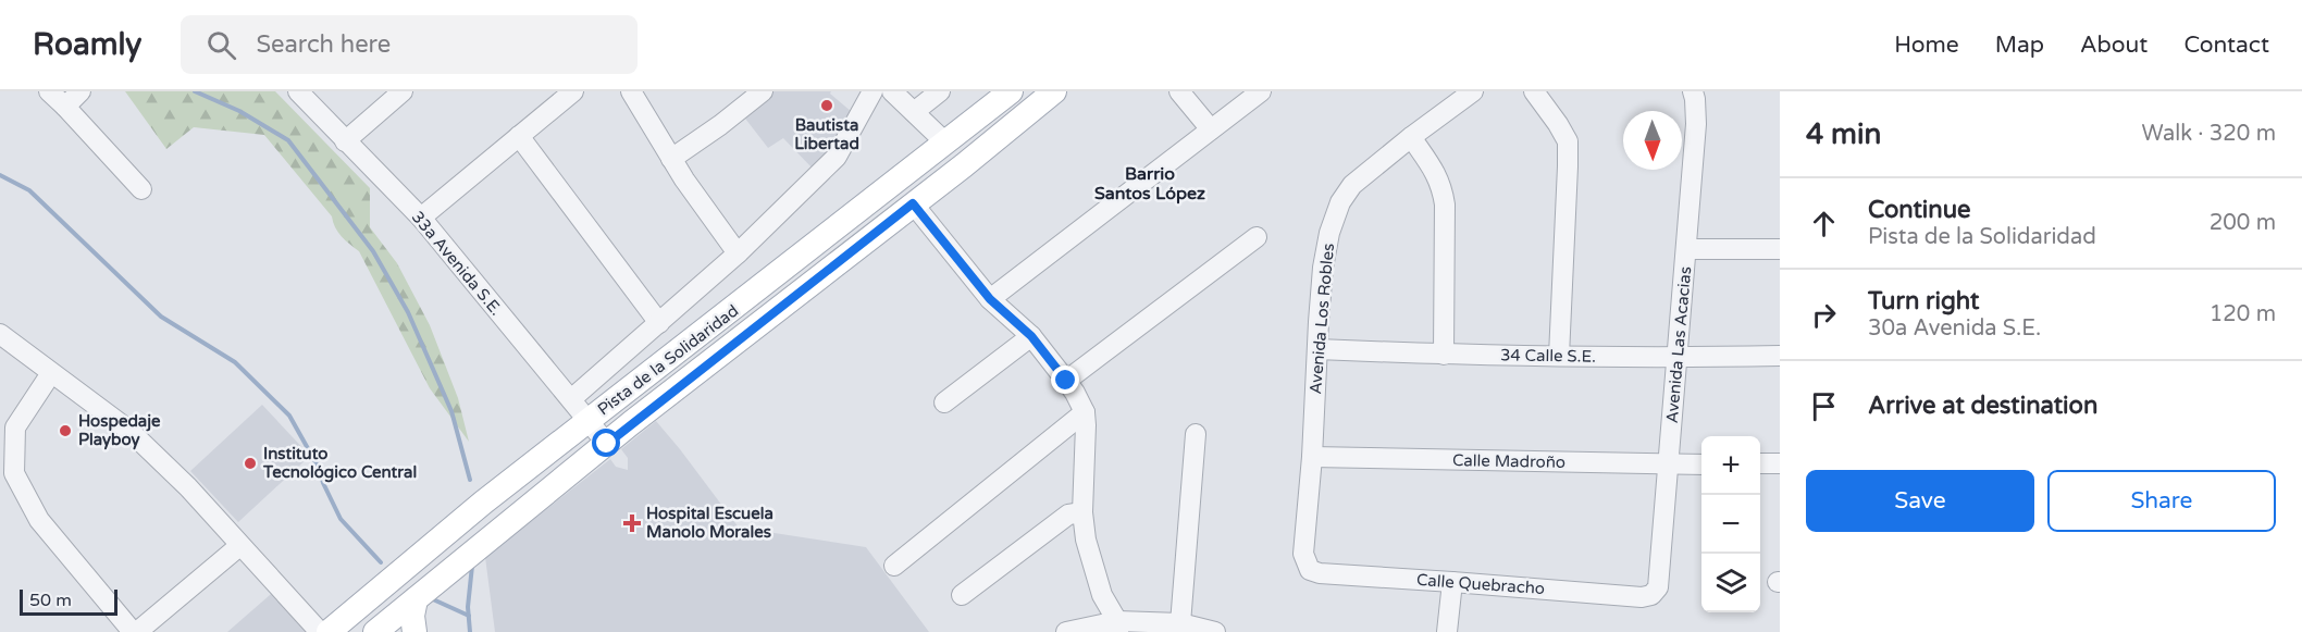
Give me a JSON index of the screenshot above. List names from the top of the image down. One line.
{"streets":{"main road":["Pista de la Solidaridad"],"street":["33a Avenida S.E.","Avenida Los Robles","Avenida Las Acacias","34 Calle S.E.","Calle Madroño","Calle Quebracho"]},"crossings":[["33a Avenida S.E.","Pista de la Solidaridad"],["Avenida Los Robles","34 Calle S.E."],["Avenida Los Robles","Calle Madroño"],["Avenida Los Robles","Calle Quebracho"],["Avenida Las Acacias","34 Calle S.E."],["Avenida Las Acacias","Calle Madroño"],["Avenida Las Acacias","Calle Quebracho"]],"districts":["Barrio Santos López"],"places":{"other":["Bautista Libertad","Hospedaje Playboy","Instituto Tecnológico Central"],"health":["Hospital Escuela Manolo Morales"]},"scale_bar":"50 m","north":"bottom","page":{"header":"Roamly","search":"Search here","nav":["Home","Map","About","Contact"],"heading":["4 min","Walk · 320 m"],"list":[["Continue","Pista de la Solidaridad","200 m"],["Turn right","30a Avenida S.E.","120 m"],"Arrive at destination"],"map_buttons":["+","−"],"buttons":["Save","Share"],"scale":"50 m"}}
